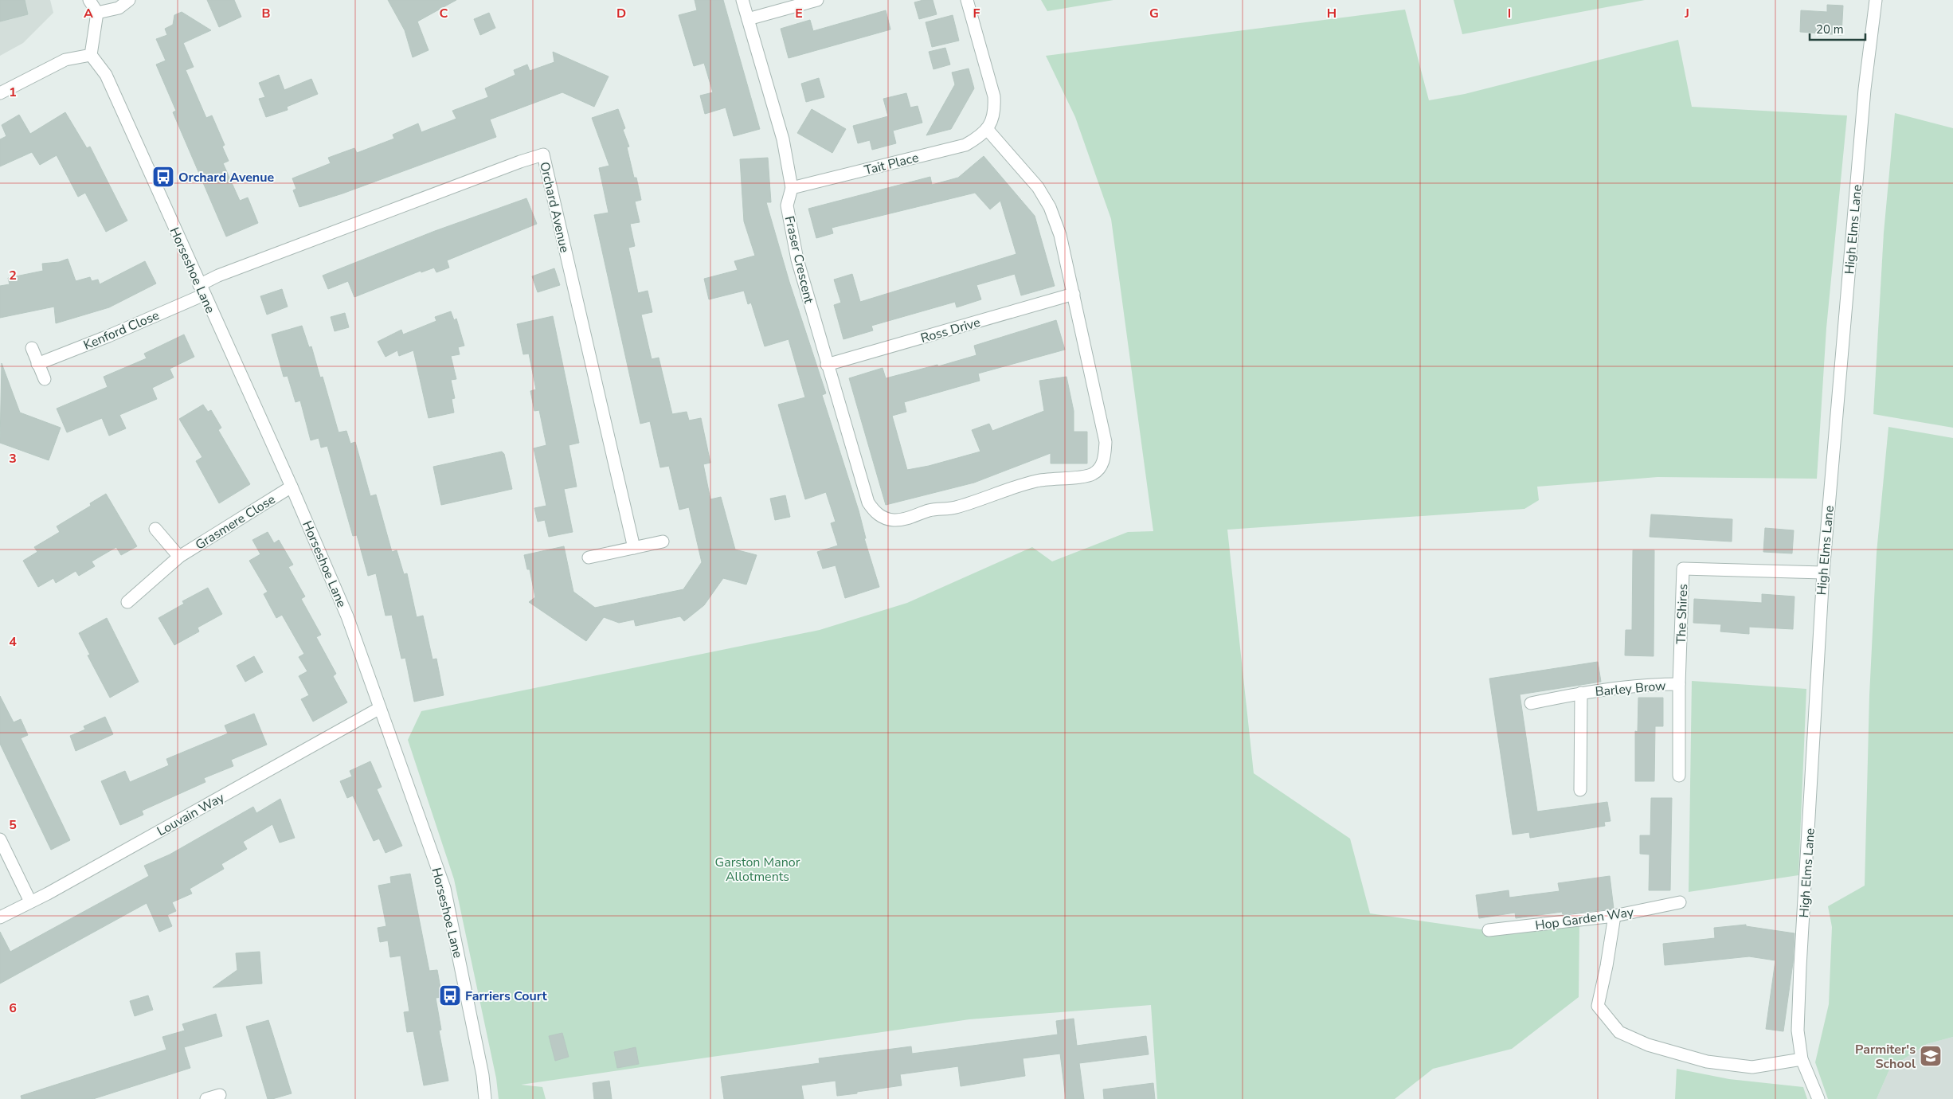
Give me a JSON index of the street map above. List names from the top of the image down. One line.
{"streets":{"street":["Tait Place","Orchard Avenue","High Elms Lane","Fraser Crescent","Horseshoe Lane","Kenford Close","Ross Drive","Grasmere Close","The Shires","Barley Brow","Louvain Way","Hop Garden Way"]},"crossings":[["Tait Place","Fraser Crescent"],["Orchard Avenue","Horseshoe Lane"],["Orchard Avenue","Kenford Close"],["High Elms Lane","The Shires"],["Fraser Crescent","Ross Drive"],["Horseshoe Lane","Kenford Close"],["Horseshoe Lane","Grasmere Close"],["Horseshoe Lane","Louvain Way"],["The Shires","Barley Brow"]],"parks":["Garston Manor Allotments"],"places":{"bus stop":["Orchard Avenue","Farriers Court"],"school or university":["Parmiter's School"]},"scale_bar":"20 m","grid":{"columns":["A","B","C","D","E","F","G","H","I","J"],"rows":["1","2","3","4","5","6"]}}
